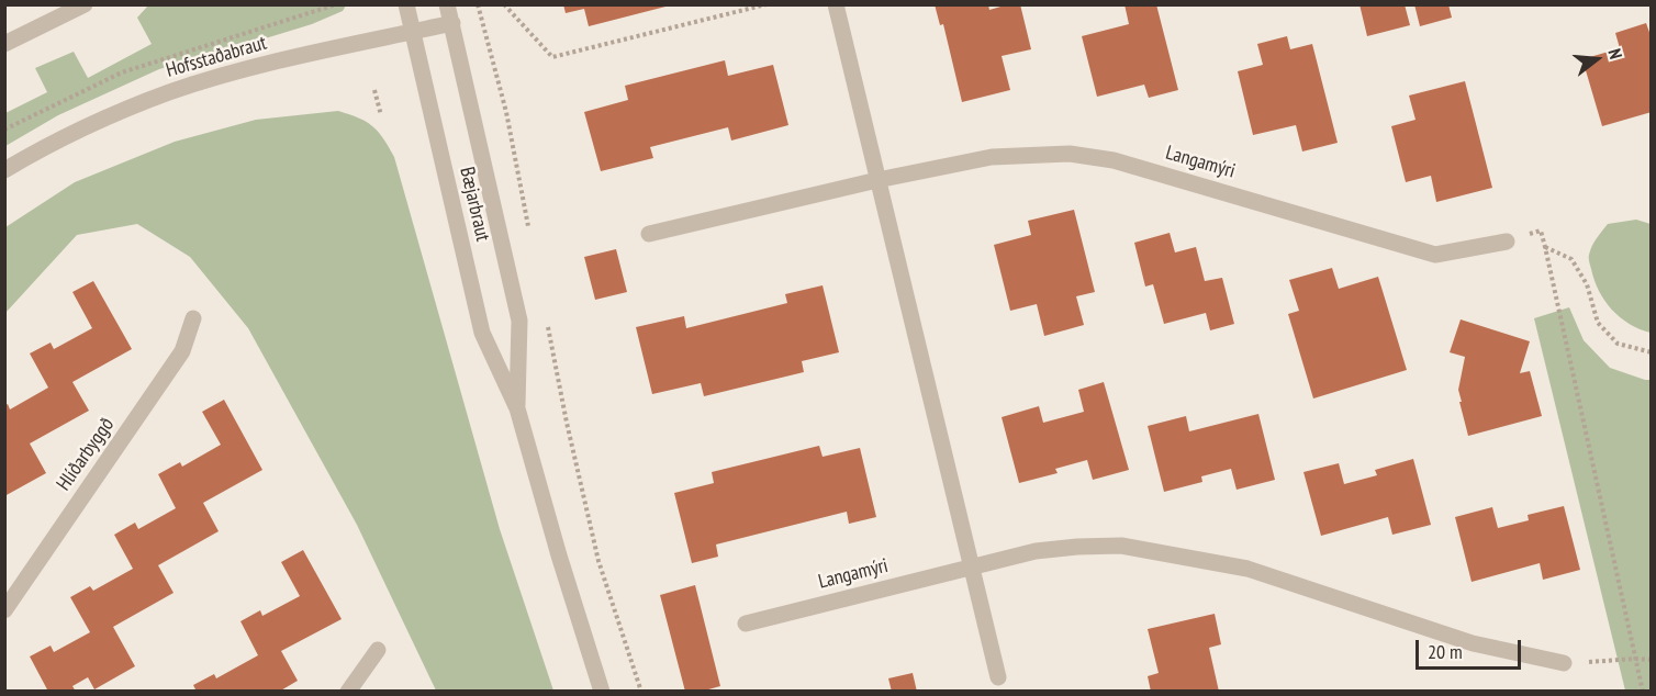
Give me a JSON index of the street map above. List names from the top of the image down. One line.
{"streets":{"street":["Hofsstaðabraut","Langamýri","Bæjarbraut","Hlíðarbyggð"]},"crossings":[["Hofsstaðabraut","Bæjarbraut"]],"scale_bar":"20 m","north":"right"}
